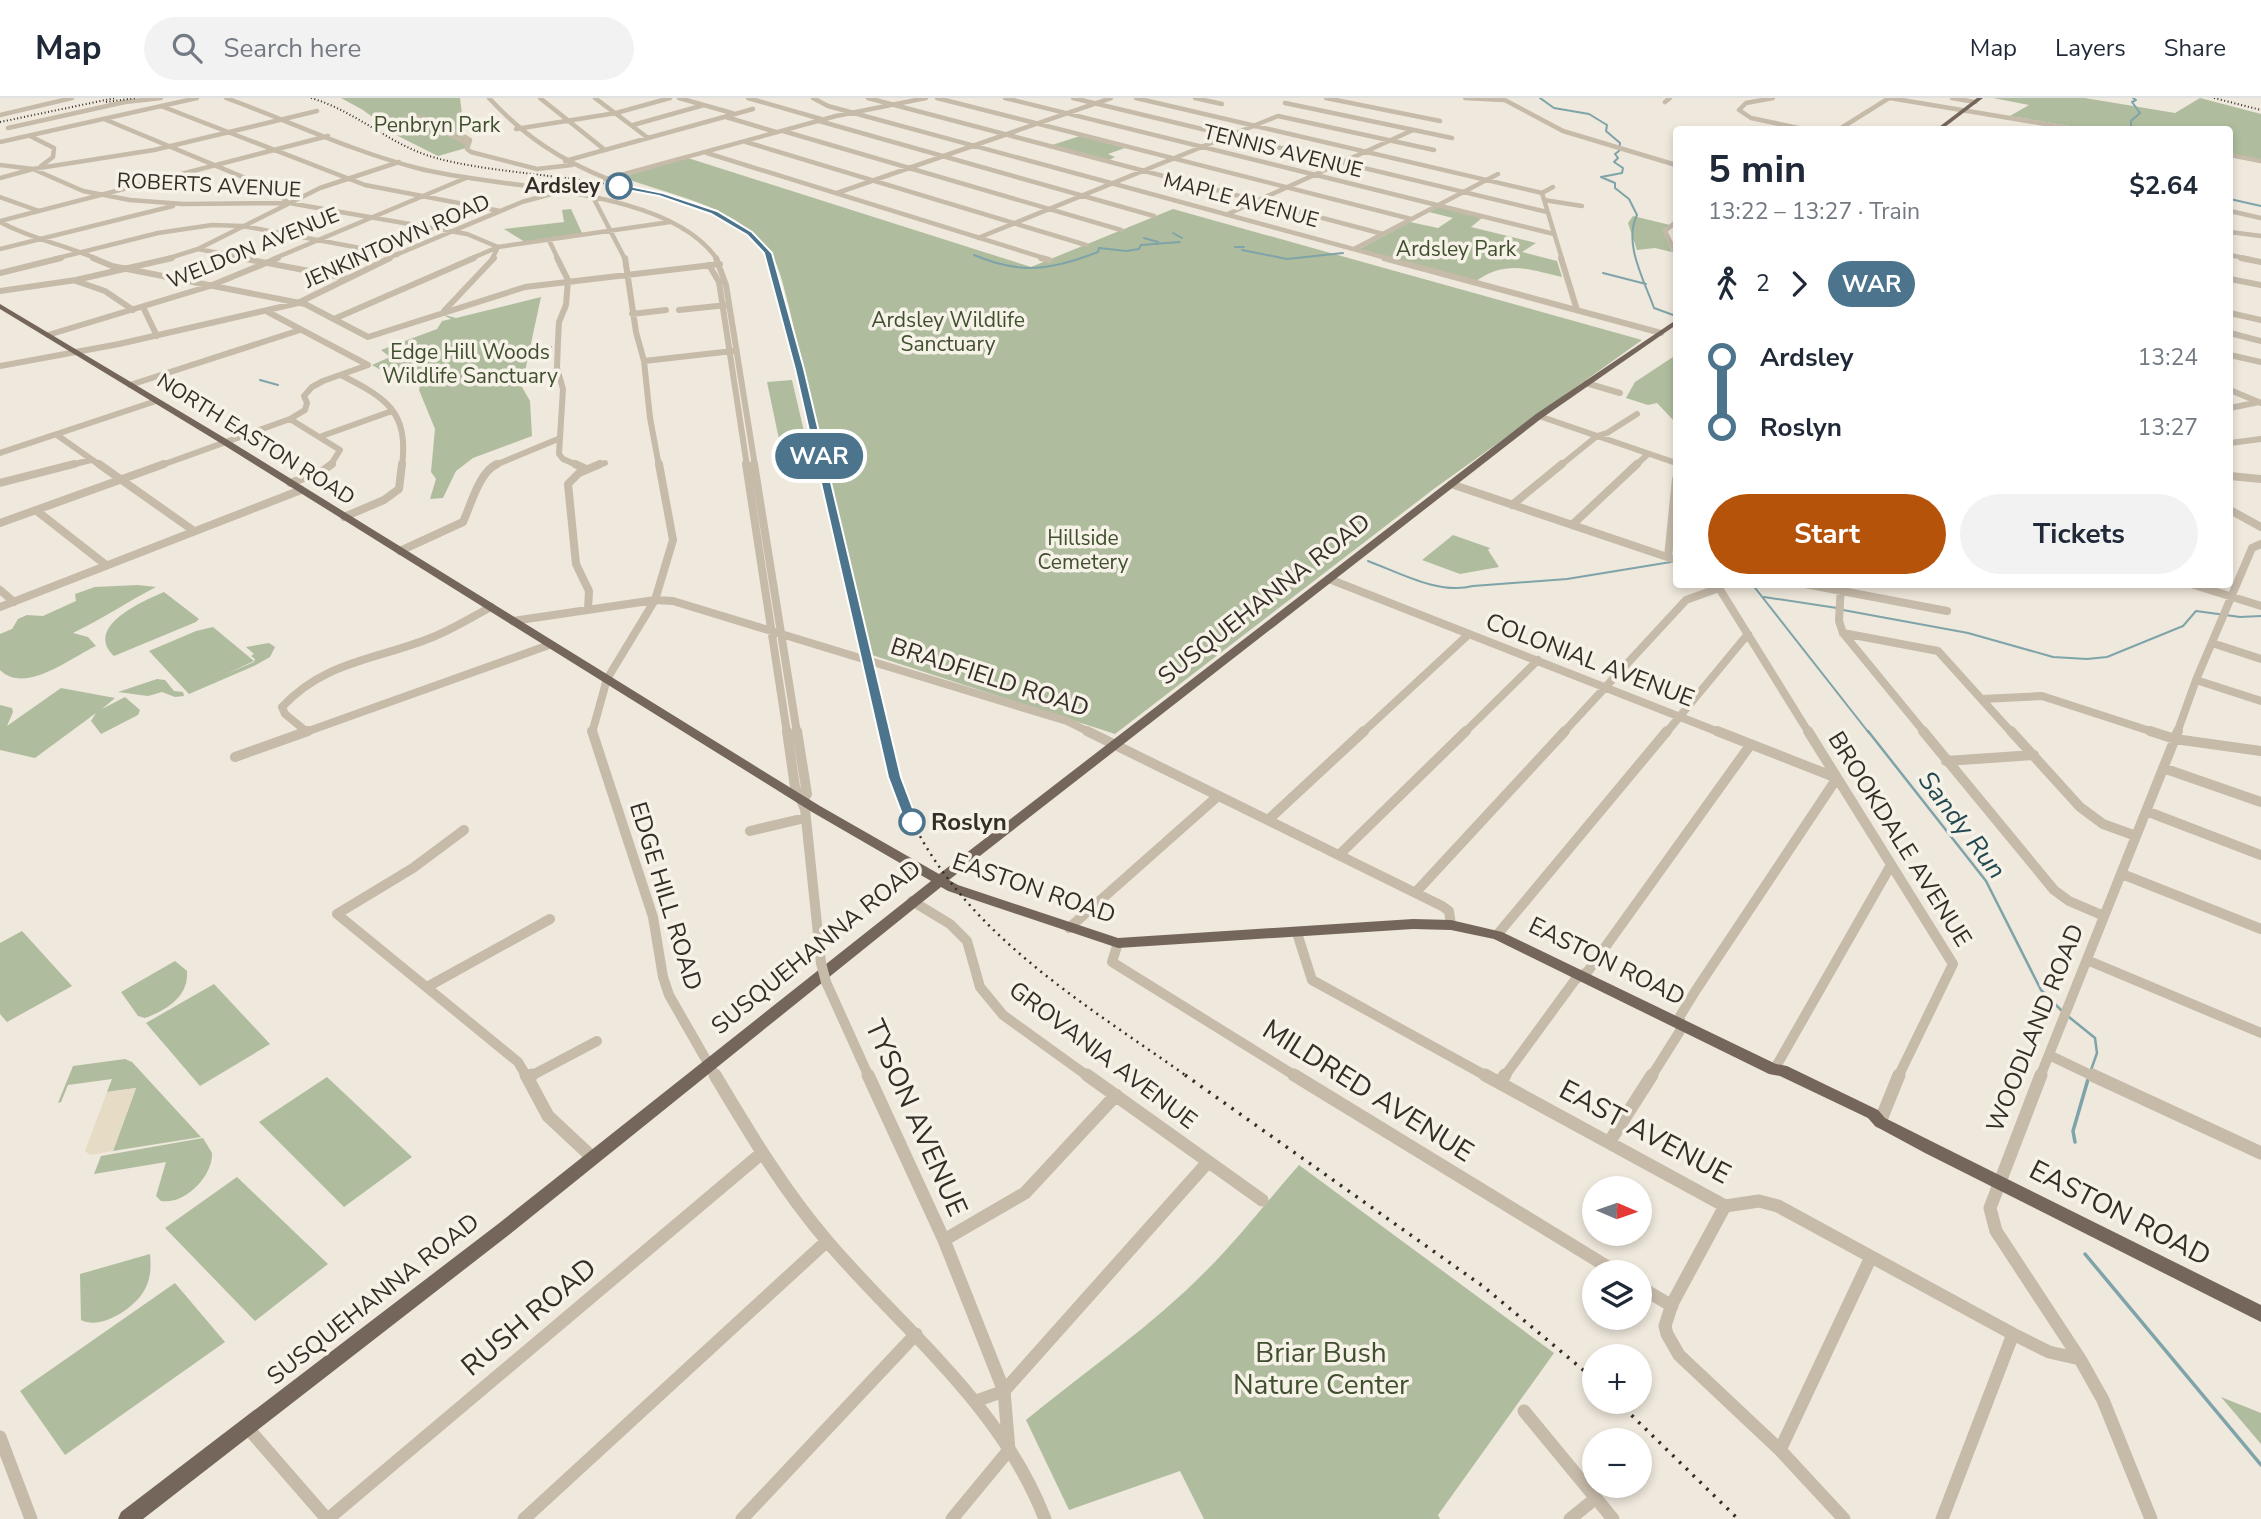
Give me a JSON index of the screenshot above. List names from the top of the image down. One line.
{"streets":{"main road":["NORTH EASTON ROAD","SUSQUEHANNA ROAD","EASTON ROAD"],"street":["TENNIS AVENUE","ROBERTS AVENUE","MAPLE AVENUE","JENKINTOWN ROAD","WELDON AVENUE","COLONIAL AVENUE","BRADFIELD ROAD","BROOKDALE AVENUE","EDGE HILL ROAD","WOODLAND ROAD","GROVANIA AVENUE","MILDRED AVENUE","TYSON AVENUE","EAST AVENUE","RUSH ROAD"]},"crossings":[["ROBERTS AVENUE","JENKINTOWN ROAD"],["ROBERTS AVENUE","WELDON AVENUE"],["MAPLE AVENUE","JENKINTOWN ROAD"],["MAPLE AVENUE","SUSQUEHANNA ROAD"],["JENKINTOWN ROAD","NORTH EASTON ROAD"],["WELDON AVENUE","NORTH EASTON ROAD"],["NORTH EASTON ROAD","EASTON ROAD"],["SUSQUEHANNA ROAD","COLONIAL AVENUE"],["SUSQUEHANNA ROAD","BRADFIELD ROAD"],["SUSQUEHANNA ROAD","EASTON ROAD"],["SUSQUEHANNA ROAD","EDGE HILL ROAD"],["SUSQUEHANNA ROAD","GROVANIA AVENUE"],["COLONIAL AVENUE","BROOKDALE AVENUE"],["BRADFIELD ROAD","EASTON ROAD"],["BRADFIELD ROAD","EDGE HILL ROAD"],["BRADFIELD ROAD","TYSON AVENUE"],["BROOKDALE AVENUE","EASTON ROAD"],["EASTON ROAD","EDGE HILL ROAD"],["EASTON ROAD","WOODLAND ROAD"],["EASTON ROAD","MILDRED AVENUE"],["EASTON ROAD","TYSON AVENUE"],["EASTON ROAD","EAST AVENUE"],["EDGE HILL ROAD","TYSON AVENUE"],["EDGE HILL ROAD","RUSH ROAD"],["WOODLAND ROAD","EAST AVENUE"]],"water":["Sandy Run"],"parks":["Penbryn Park","Ardsley Park","Ardsley Wildlife Sanctuary","Edge Hill Woods Wildlife Sanctuary","Hillside Cemetery","Briar Bush Nature Center"],"places":["Ardsley","Roslyn"],"north":"right","page":{"header":"Map","search":"Search here","nav":["Map","Layers","Share"],"on_map":"WAR","heading":["5 min","13:22 – 13:27 · Train","$2.64"],"legs":["2","WAR"],"list":[{"name":"Ardsley","value":"13:24"},{"name":"Roslyn","value":"13:27"}],"buttons":["Start","Tickets"],"map_buttons":["+","−"]}}
